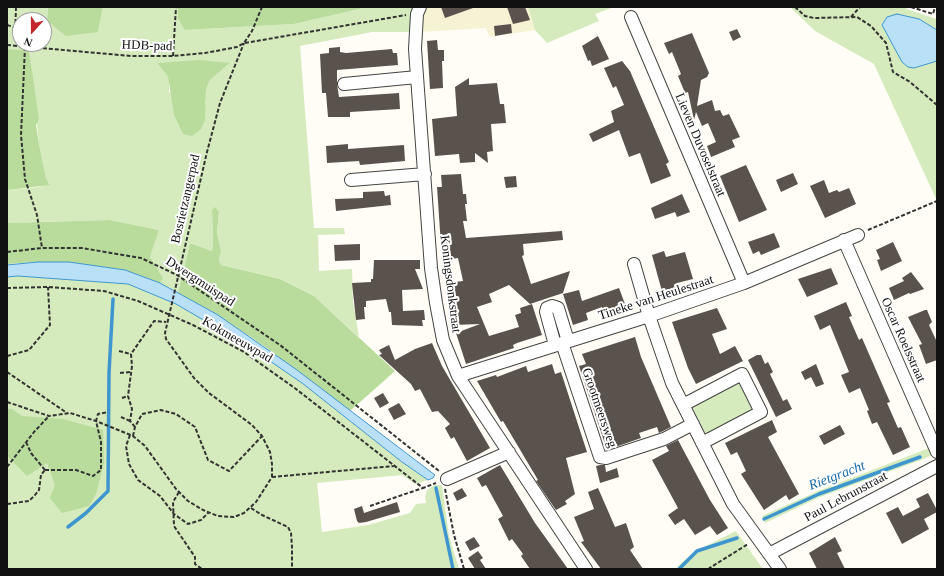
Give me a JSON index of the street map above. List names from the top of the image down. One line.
{"streets":{"street":["Lieven Duvoselstraat","Koningsdonkstraat","Tineke van Heulestraat","Oscar Roelsstraat","Grootmeersweg","Paul Lebrunstraat"],"path":["HDB-pad","Bosrietzangerpad","Dwergmuispad","Kokmeeuwpad"]},"crossings":[["HDB-pad","Bosrietzangerpad"],["Lieven Duvoselstraat","Tineke van Heulestraat"],["Bosrietzangerpad","Dwergmuispad"],["Bosrietzangerpad","Kokmeeuwpad"],["Koningsdonkstraat","Tineke van Heulestraat"],["Tineke van Heulestraat","Oscar Roelsstraat"],["Tineke van Heulestraat","Grootmeersweg"]],"water":["Rietgracht"],"north":"bottom"}
